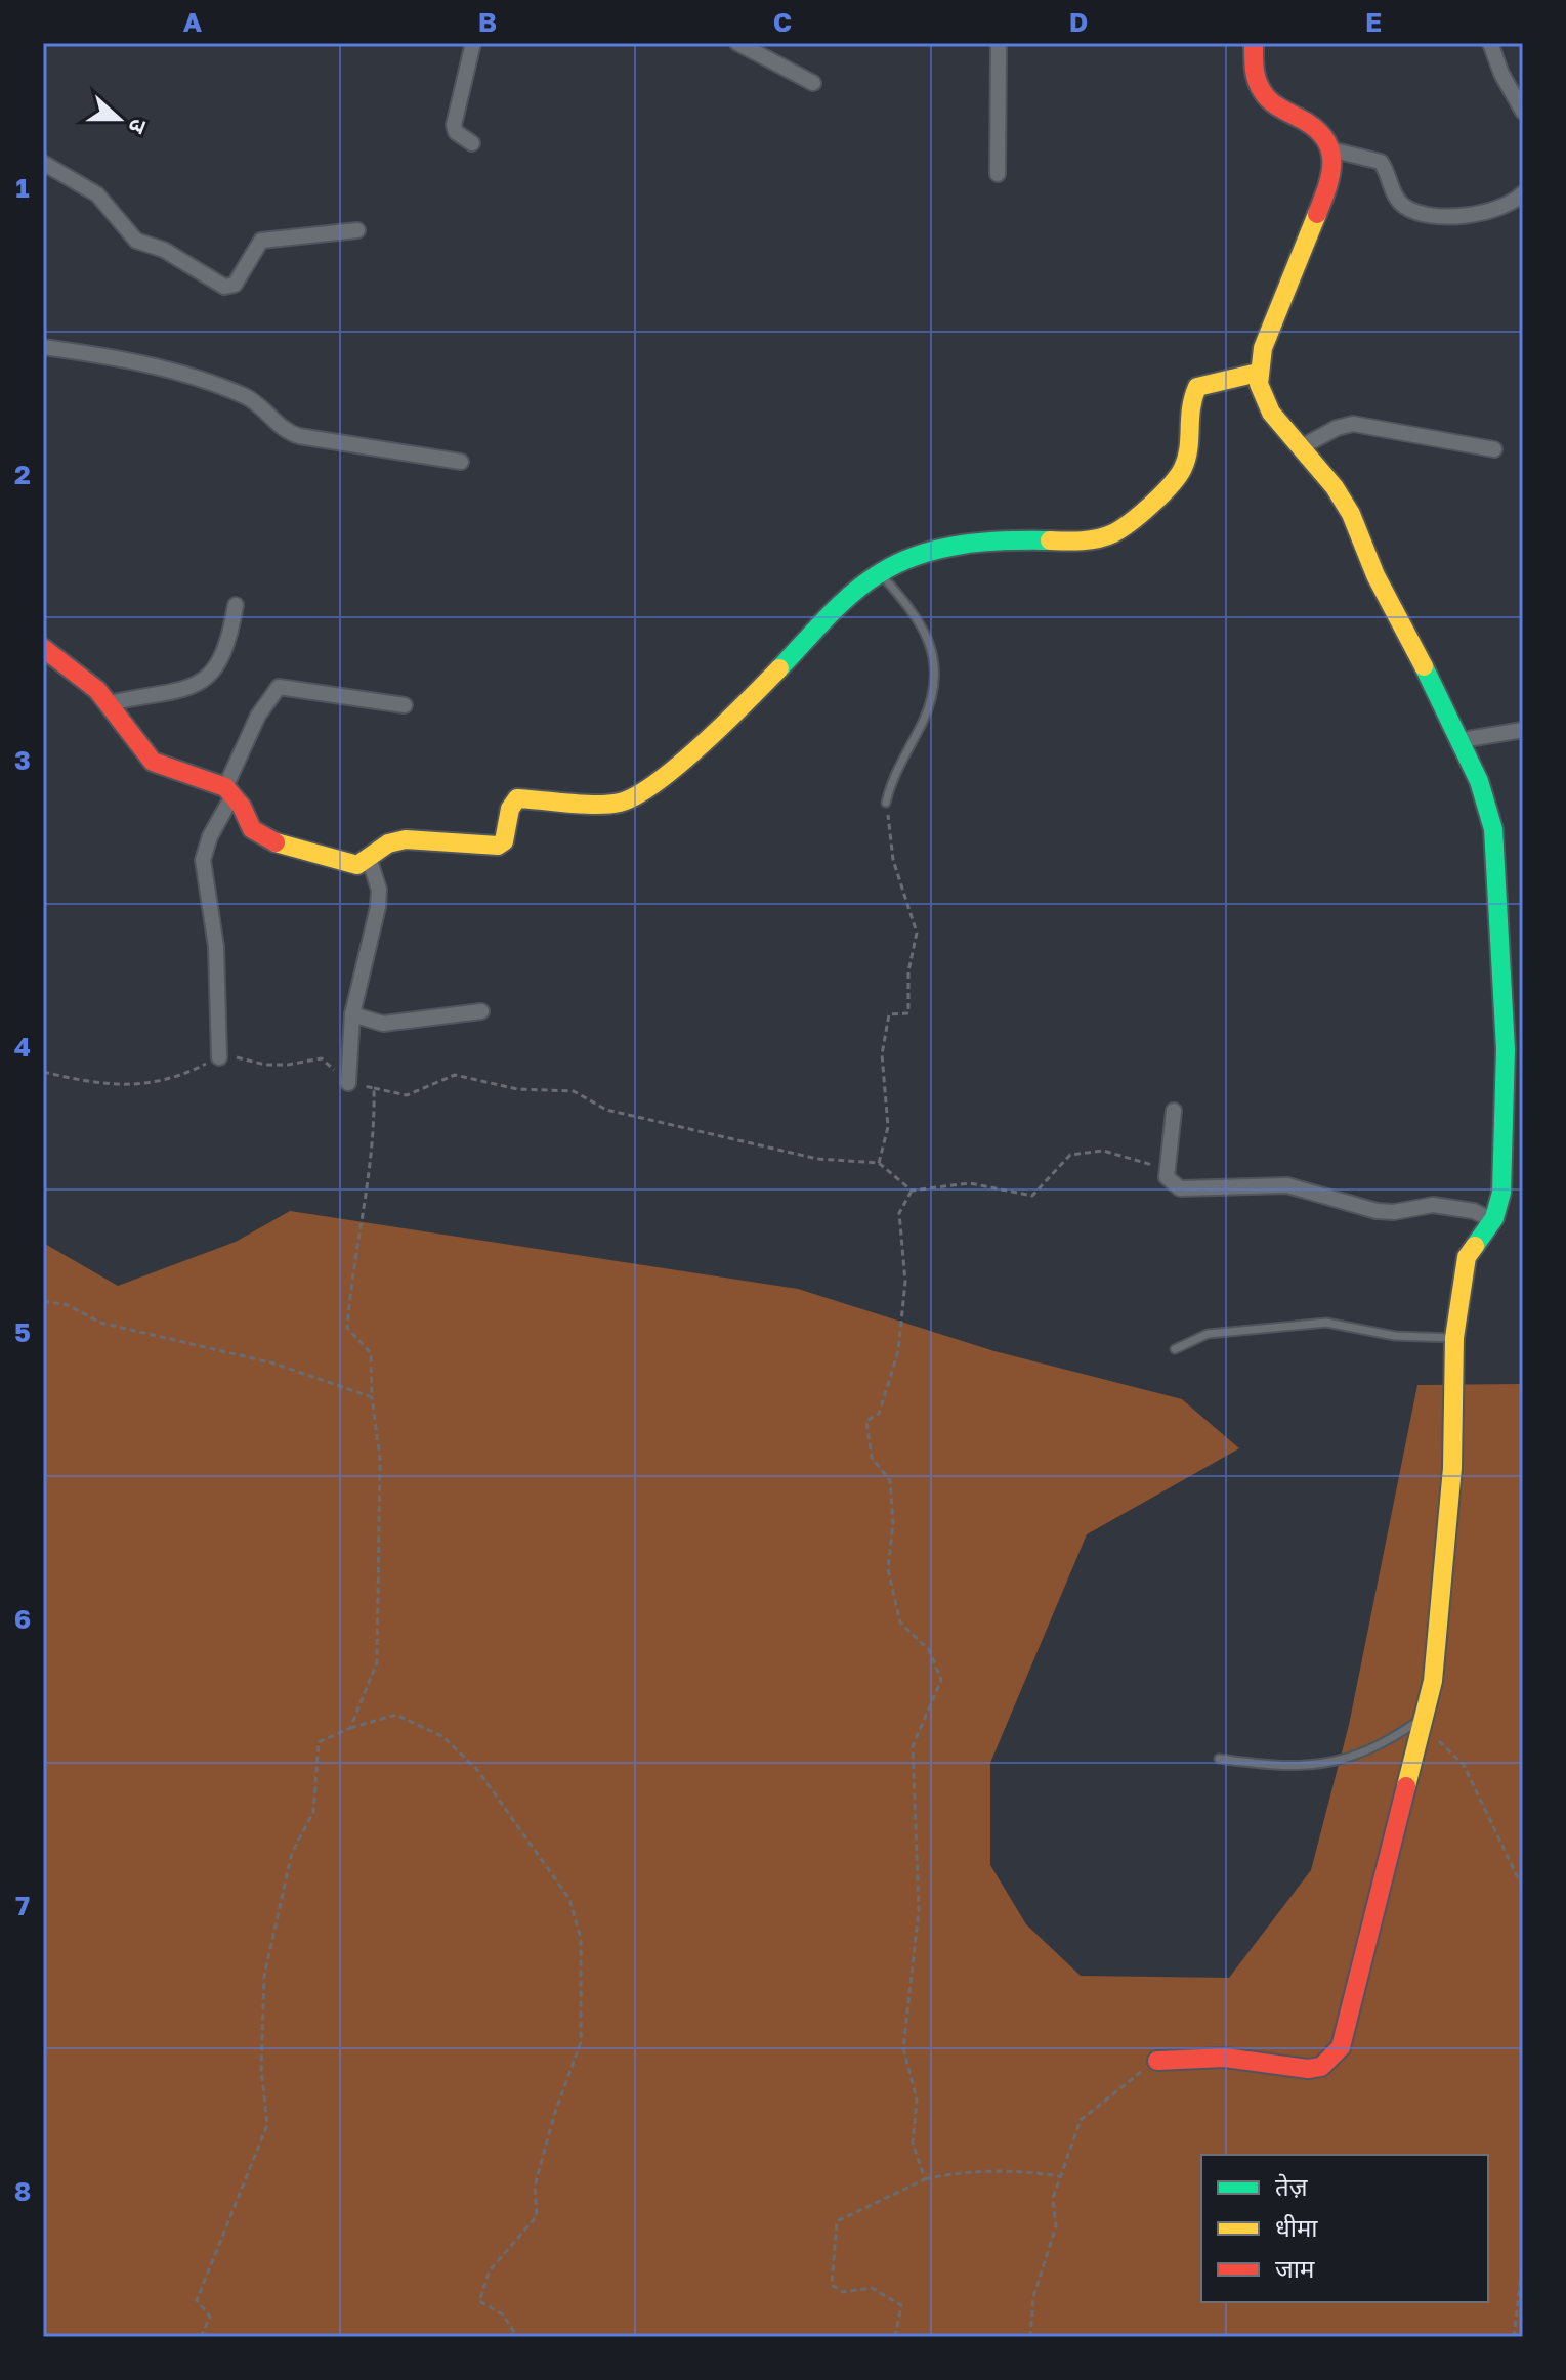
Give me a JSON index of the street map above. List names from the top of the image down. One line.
{"legend":["तेज़","धीमा","जाम"],"north":"right","grid":{"columns":["A","B","C","D","E"],"rows":["1","2","3","4","5","6","7","8"]}}
